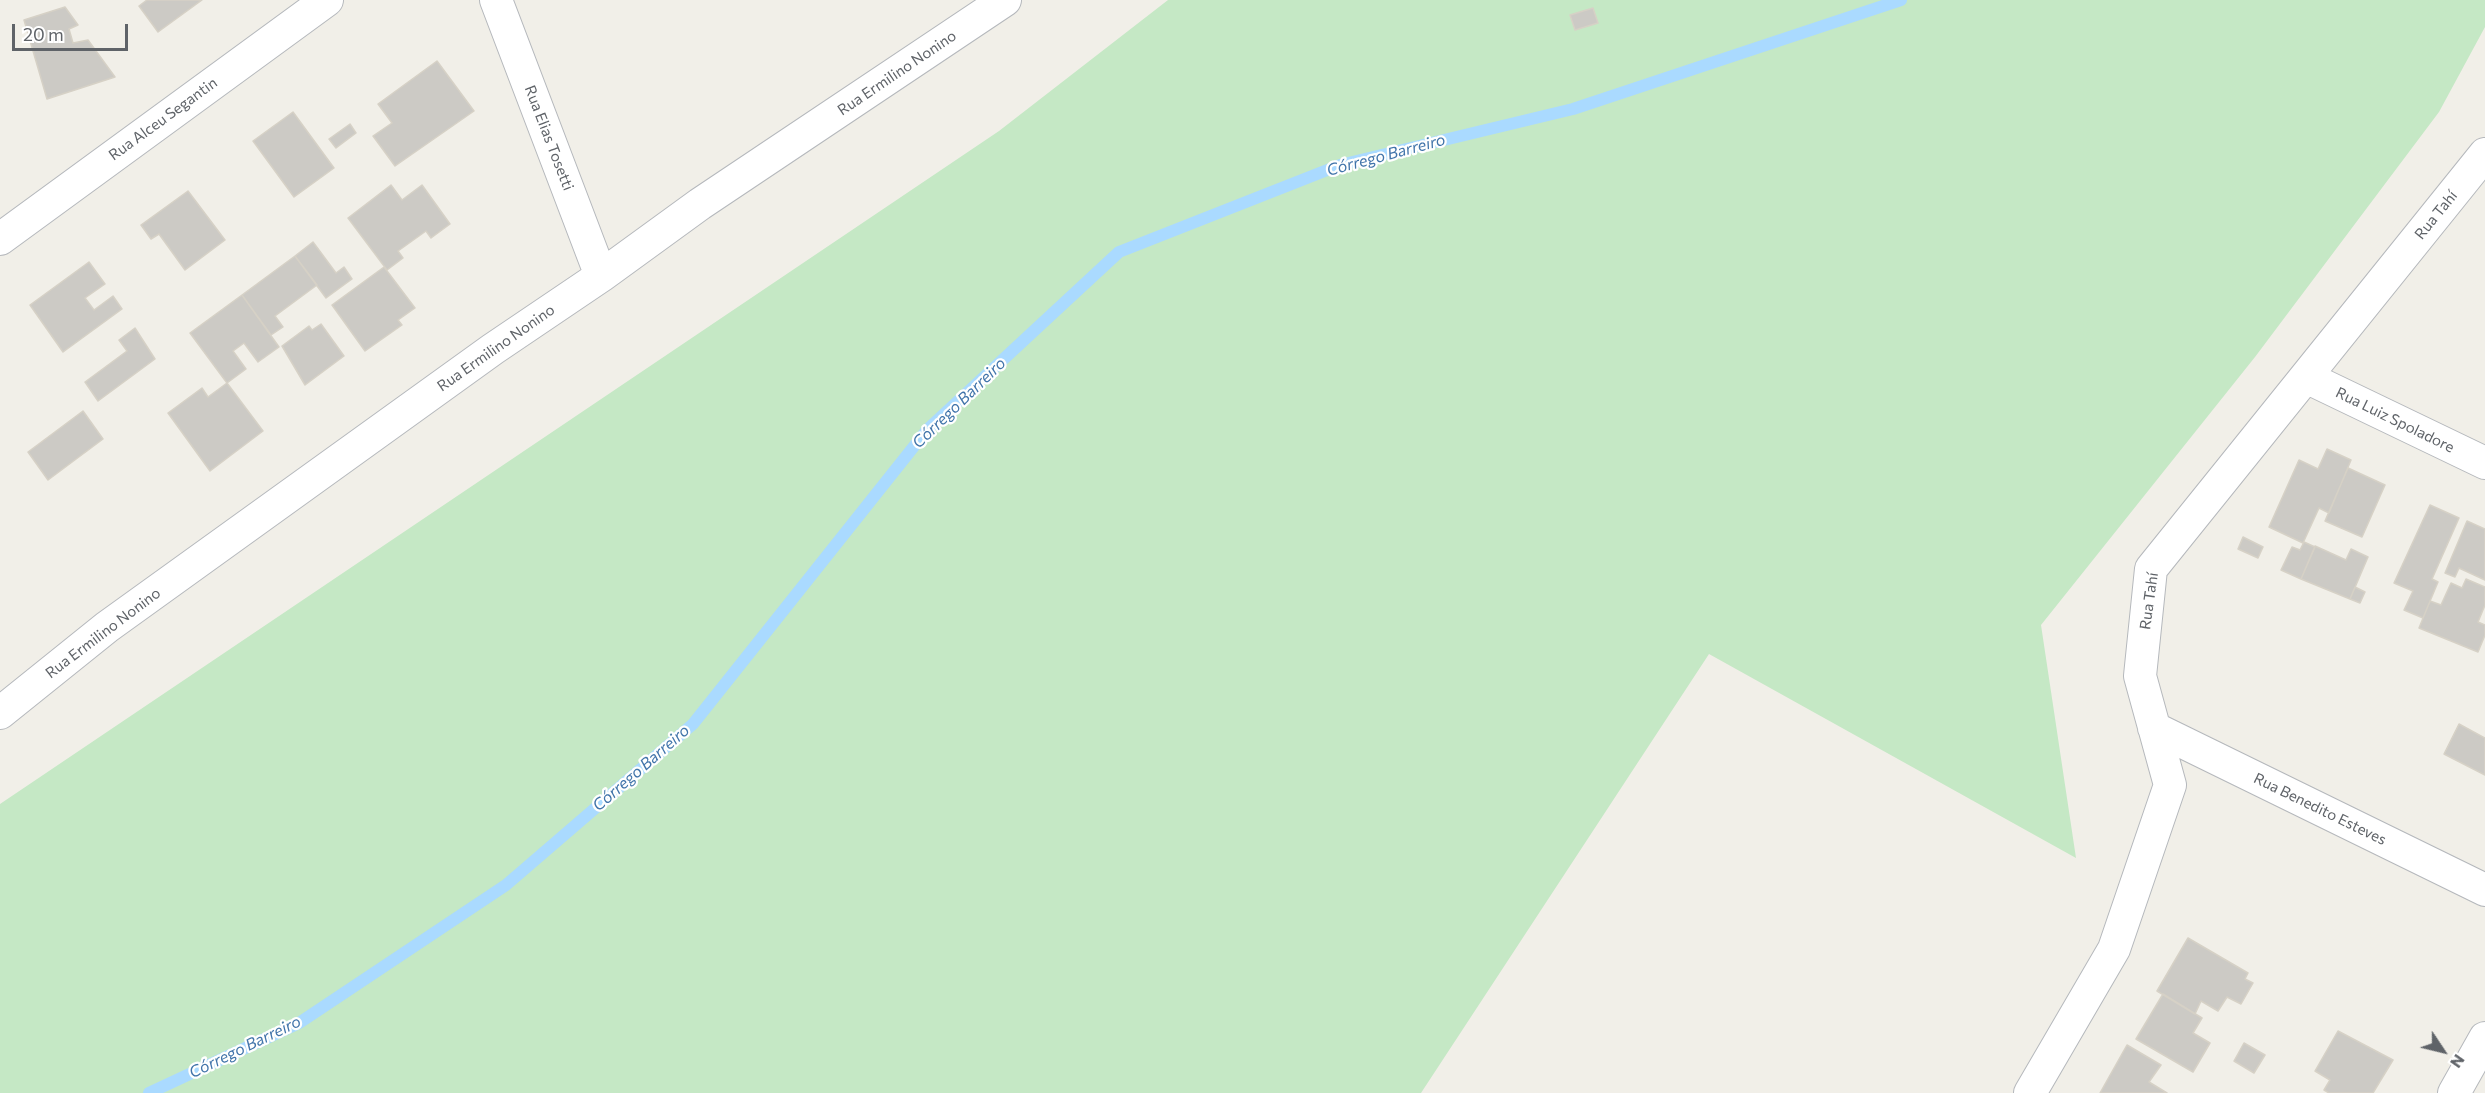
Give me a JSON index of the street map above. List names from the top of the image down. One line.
{"streets":{"street":["Rua Ermilino Nonino","Rua Alceu Segantin","Rua Elias Tosetti","Rua Tahí","Rua Luiz Spoladore","Rua Benedito Esteves"]},"crossings":[["Rua Ermilino Nonino","Rua Elias Tosetti"],["Rua Tahí","Rua Luiz Spoladore"],["Rua Tahí","Rua Benedito Esteves"]],"water":["Córrego Barreiro"],"scale_bar":"20 m","north":"bottom right"}
